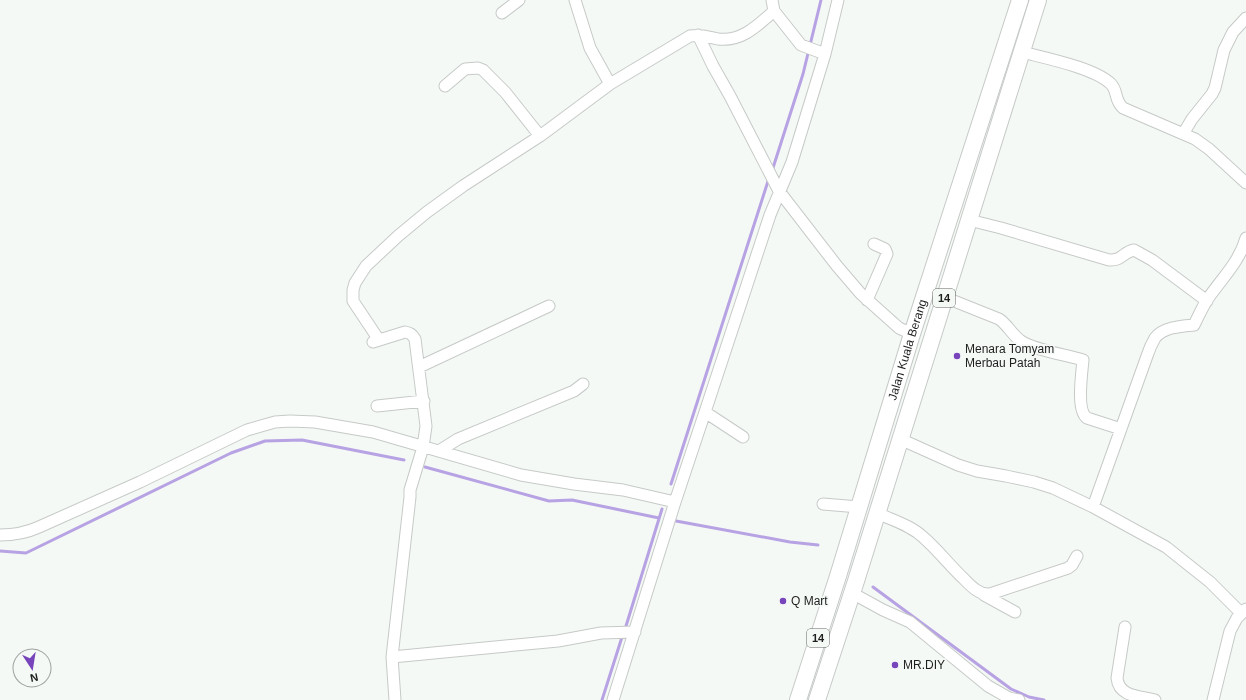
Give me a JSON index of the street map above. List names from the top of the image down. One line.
{"streets":{"highway":["14","Jalan Kuala Berang"]},"places":["Menara Tomyam Merbau Patah","Q Mart","MR.DIY"],"north":"bottom"}
